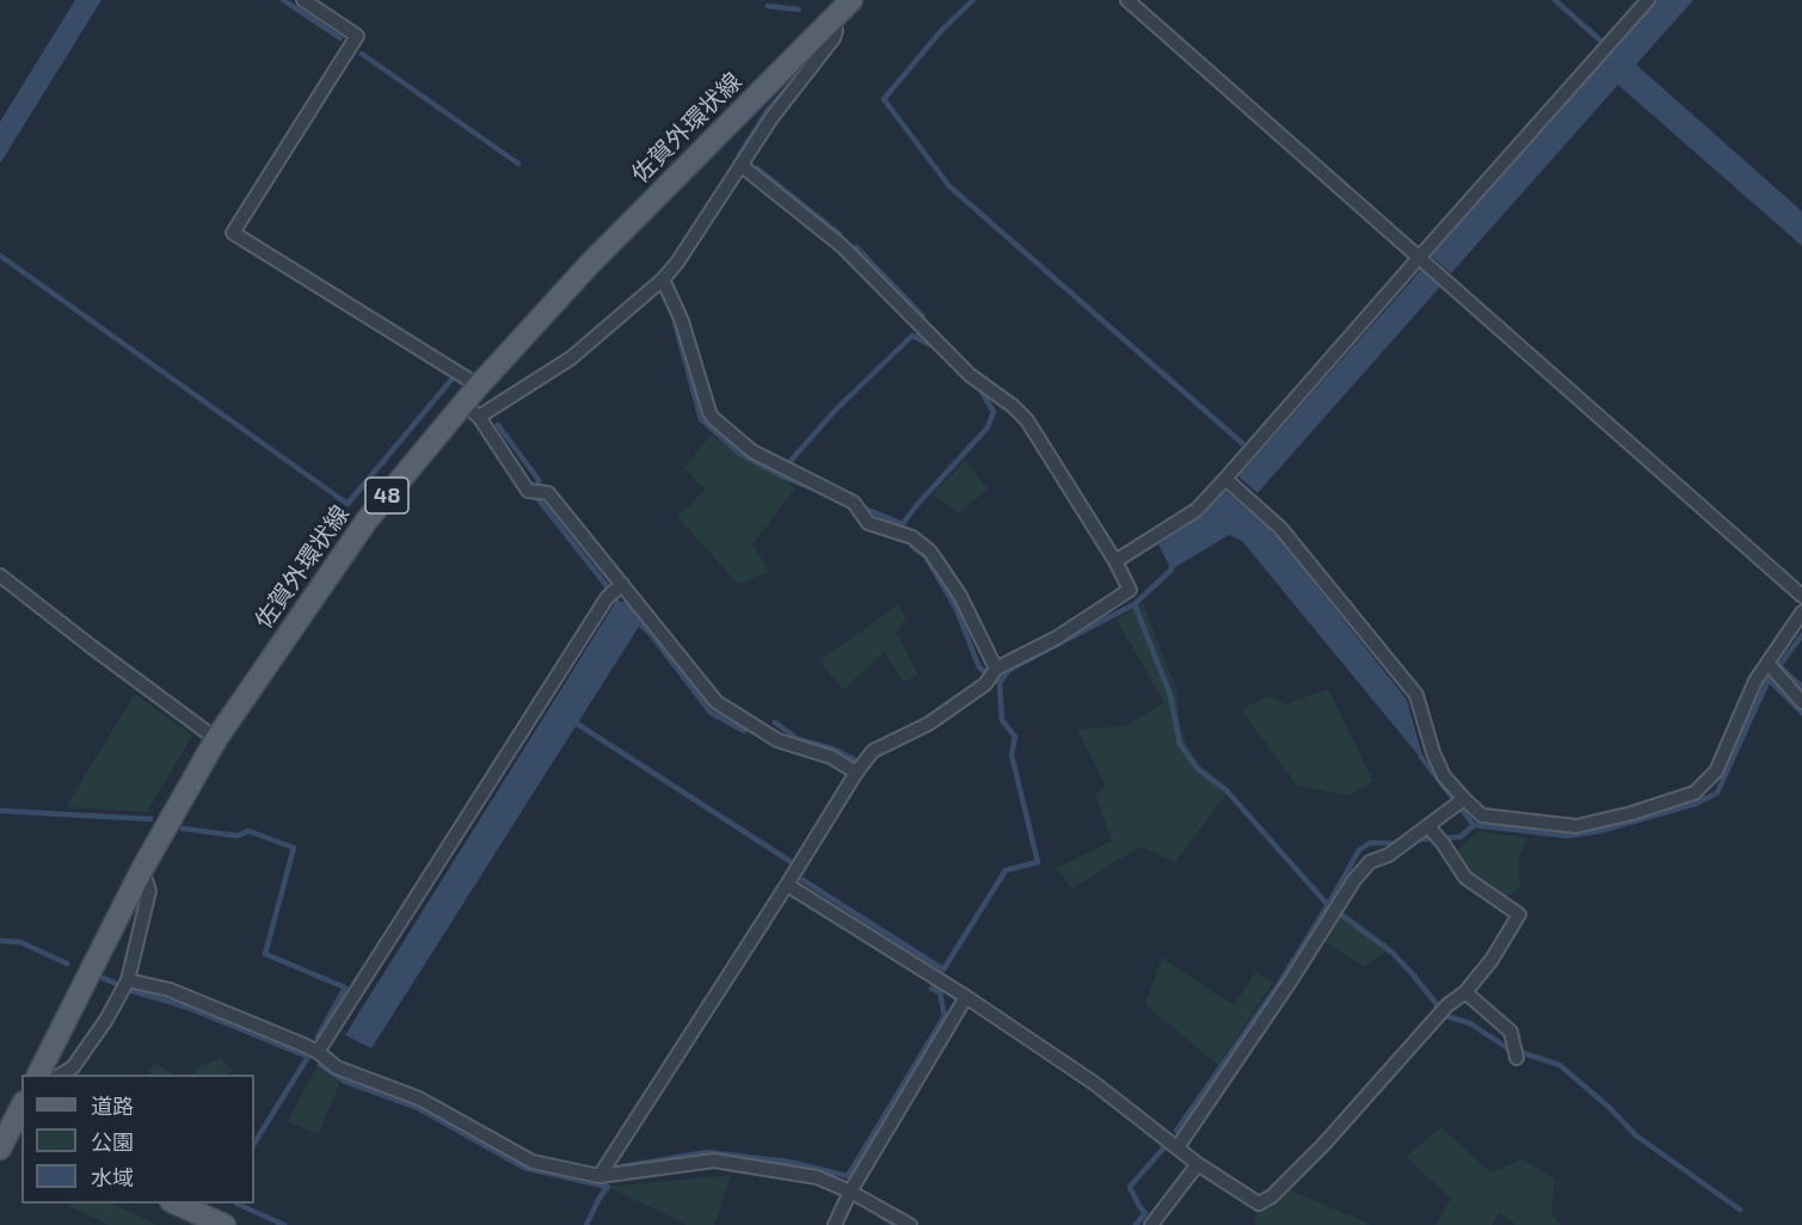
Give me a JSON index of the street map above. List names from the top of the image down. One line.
{"streets":{"main road":["佐賀外環状線","48"]},"legend":["道路","公園","水域"]}
